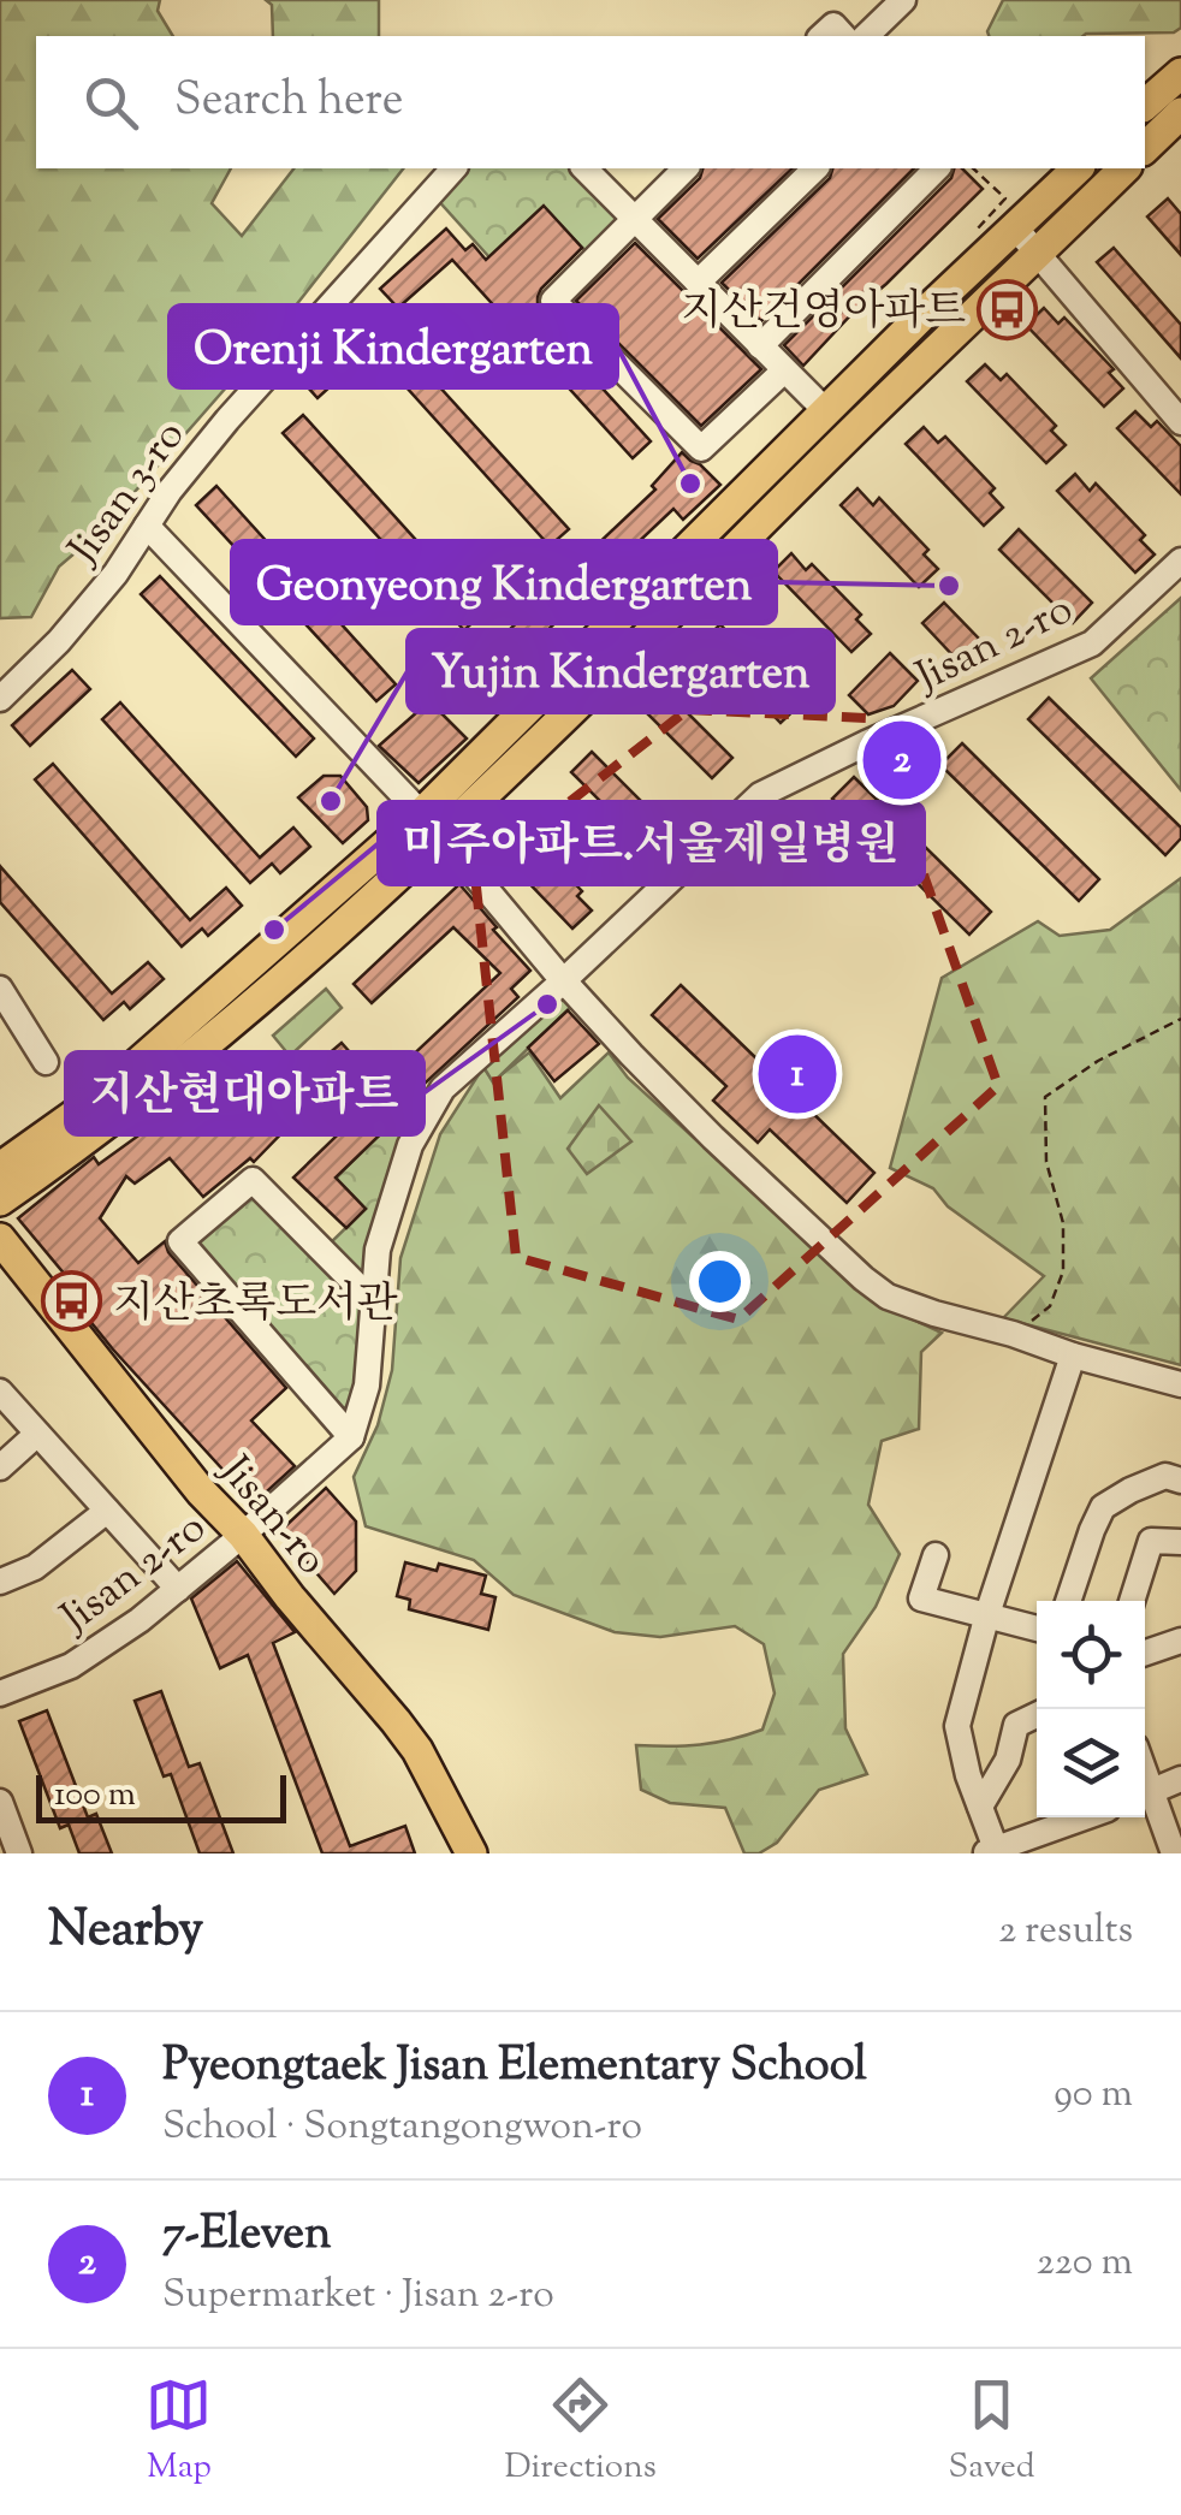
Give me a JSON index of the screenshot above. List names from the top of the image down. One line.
{"streets":{"main road":["Jisan-ro"],"street":["Jisan 3-ro","Jisan 2-ro"]},"crossings":[["Jisan 2-ro","Jisan-ro"]],"places":{"bus stop":["지산건영아파트","지산초록도서관"],"other":["Orenji Kindergarten","Geonyeong Kindergarten","Yujin Kindergarten","미주아파트.서울제일병원","지산현대아파트"]},"scale_bar":"100 m","page":{"search":"Search here","pins":["2","1"],"scale":"100 m","heading":["Nearby","2 results"],"list":[{"mark":"1","name":"Pyeongtaek Jisan Elementary School","note":"School · Songtangongwon-ro","value":"90 m"},{"mark":"2","name":"7-Eleven","note":"Supermarket · Jisan 2-ro","value":"220 m"}],"nav":["Map","Directions","Saved"]}}
